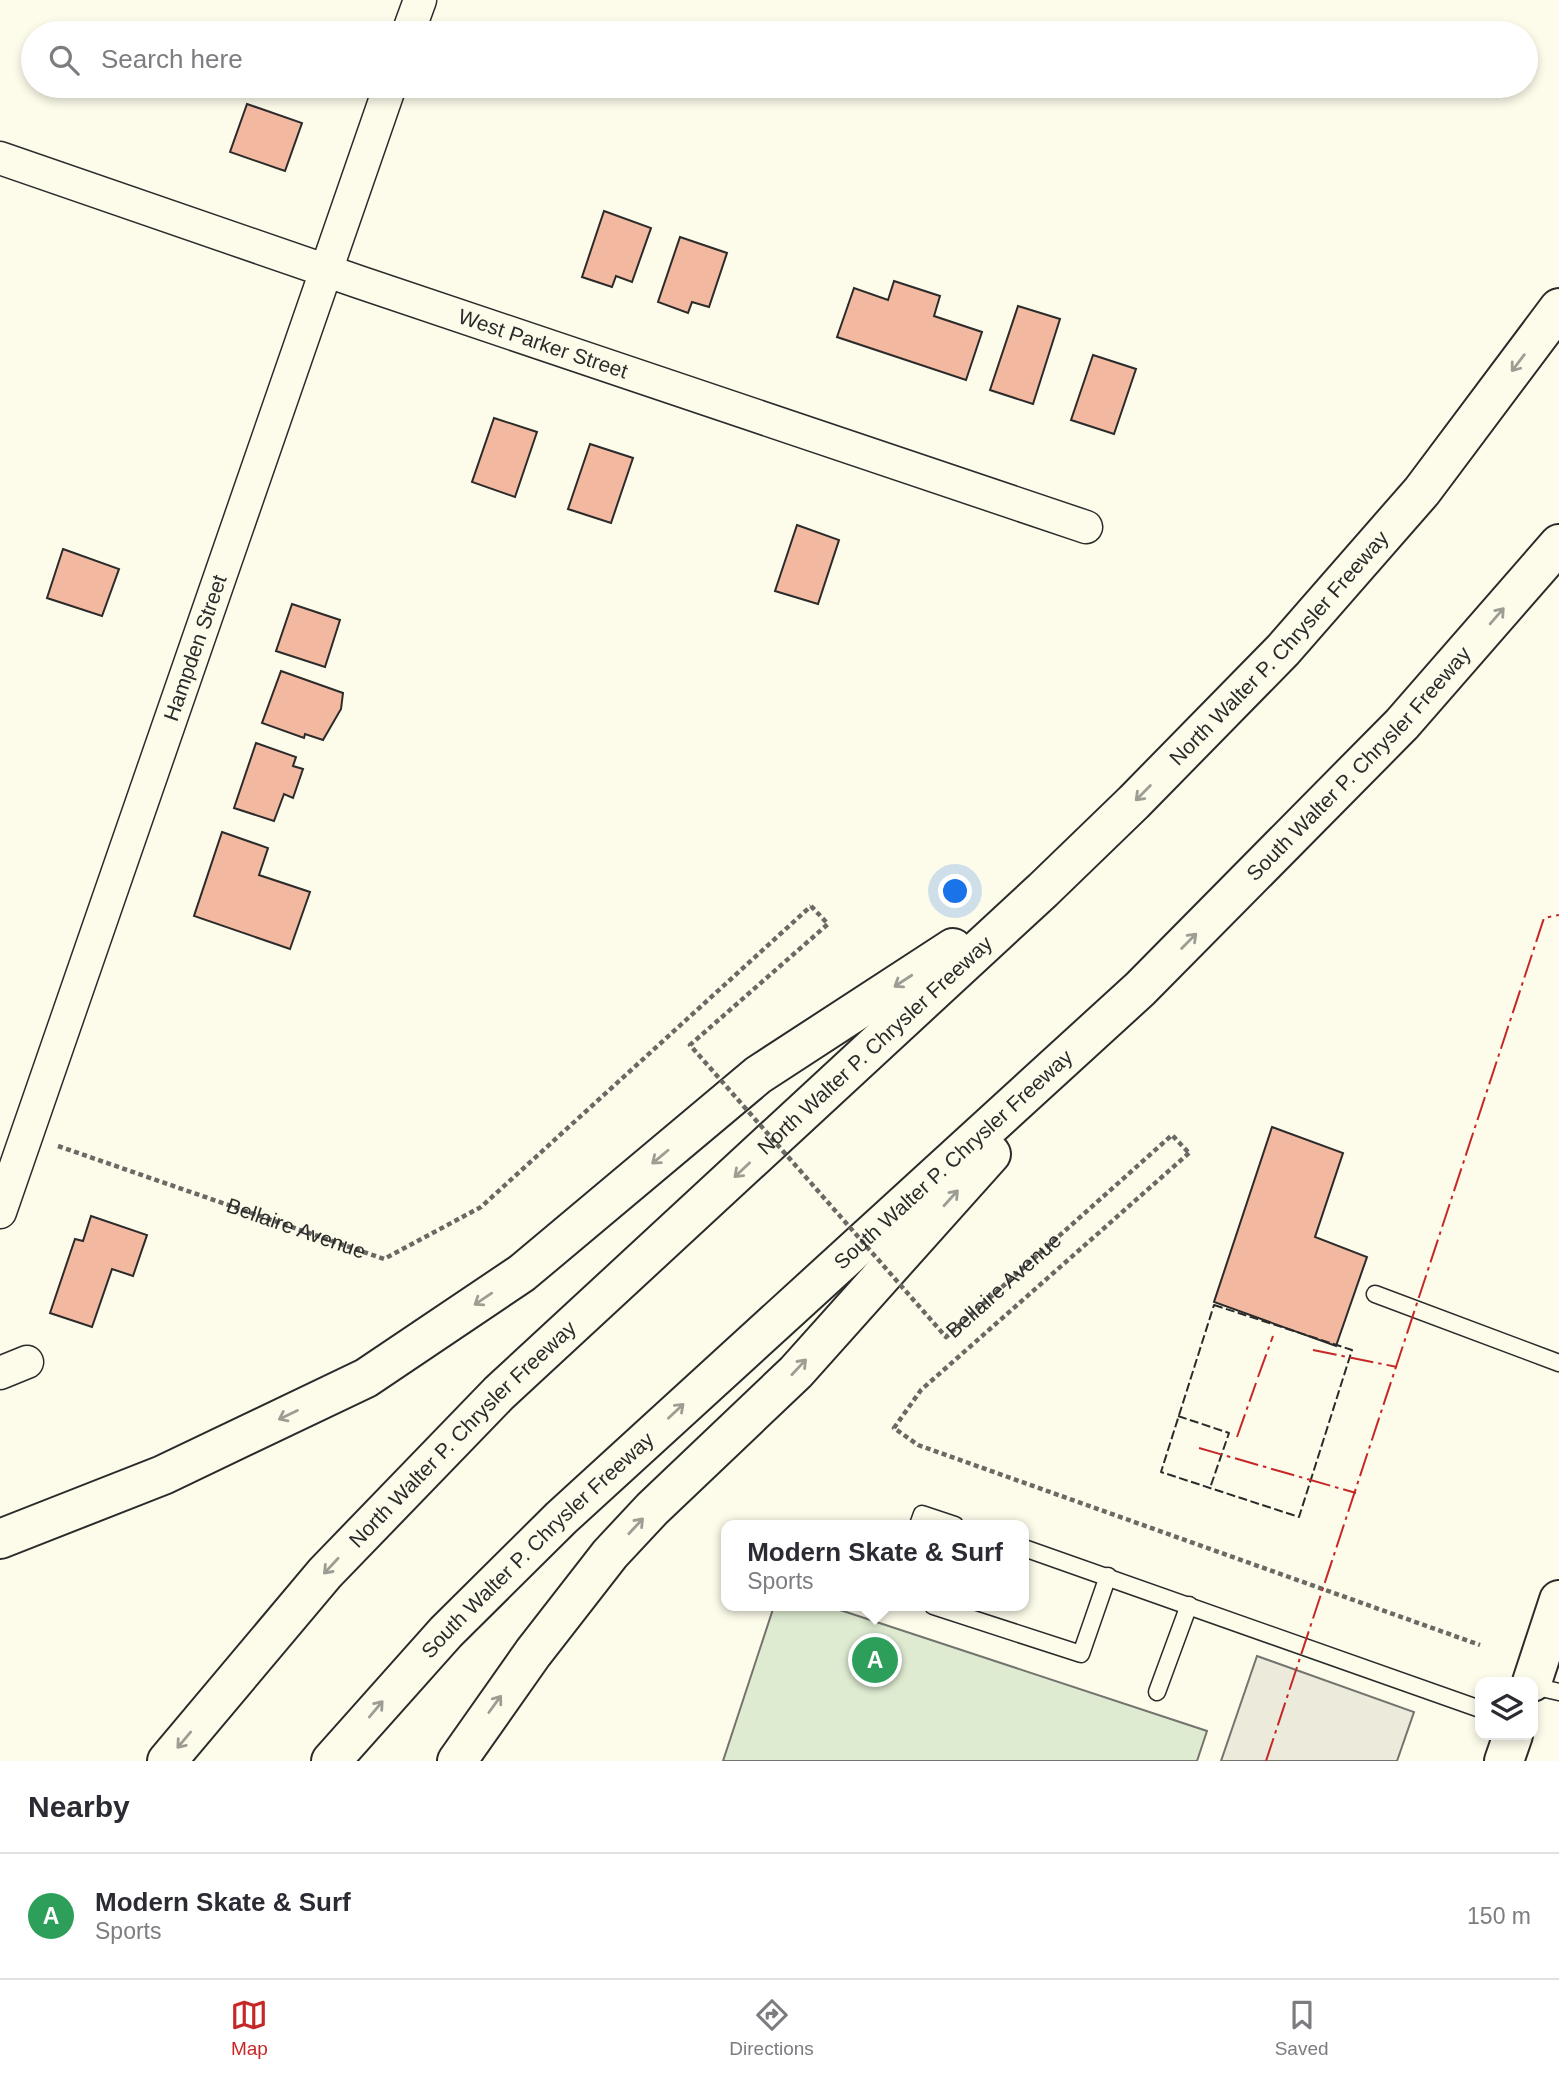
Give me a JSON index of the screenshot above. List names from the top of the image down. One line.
{"streets":{"main road":["North Walter P. Chrysler Freeway","South Walter P. Chrysler Freeway"],"street":["West Parker Street","Hampden Street"],"path":["Bellaire Avenue"]},"crossings":[["West Parker Street","Hampden Street"]],"page":{"search":"Search here","popup":["Modern Skate & Surf","Sports"],"pins":"A","heading":"Nearby","list":[{"mark":"A","name":"Modern Skate & Surf","note":"Sports","value":"150 m"}],"nav":["Map","Directions","Saved"]}}
